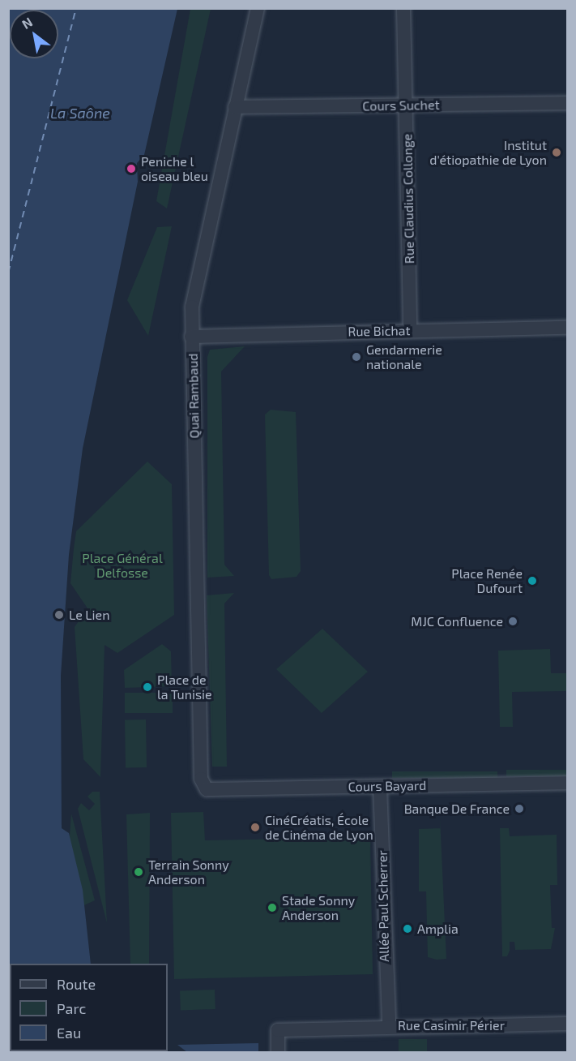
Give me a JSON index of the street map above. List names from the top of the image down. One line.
{"streets":{"street":["Cours Suchet","Rue Claudius Collonge","Rue Bichat","Quai Rambaud","Cours Bayard","Allée Paul Scherrer","Rue Casimir Périer"]},"crossings":[["Cours Suchet","Rue Claudius Collonge"],["Cours Suchet","Quai Rambaud"],["Rue Claudius Collonge","Rue Bichat"],["Rue Bichat","Quai Rambaud"],["Quai Rambaud","Cours Bayard"],["Cours Bayard","Allée Paul Scherrer"],["Allée Paul Scherrer","Rue Casimir Périer"]],"water":["La Saône"],"parks":["Place Général Delfosse"],"places":["Institut d'étiopathie de Lyon","Peniche l oiseau bleu","Gendarmerie nationale","Place Renée Dufourt","Le Lien","MJC Confluence","Place de la Tunisie","Banque De France","CinéCréatis, École de Cinéma de Lyon","Terrain Sonny Anderson","Stade Sonny Anderson","Amplia"],"legend":["Route","Parc","Eau"],"north":"top left"}
